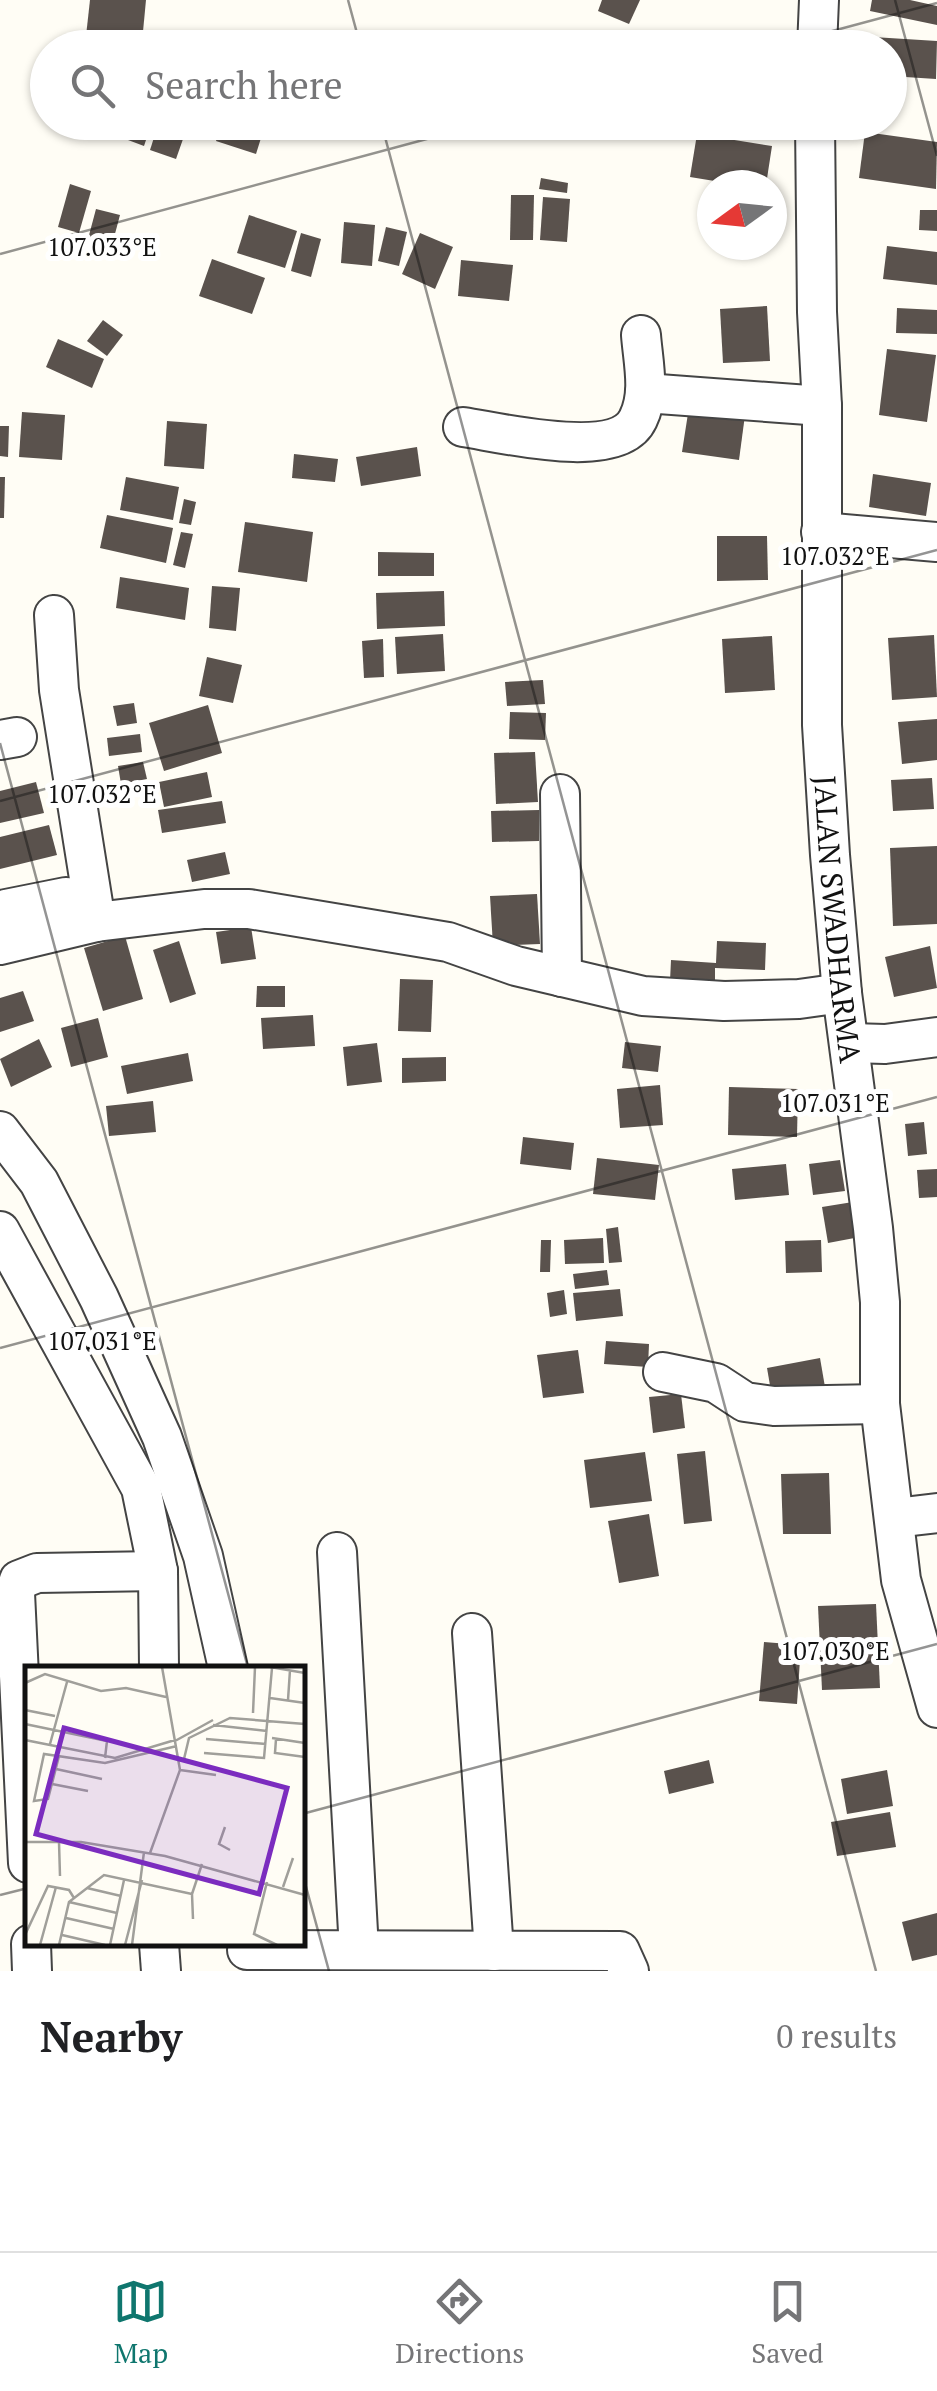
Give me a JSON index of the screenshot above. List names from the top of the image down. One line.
{"streets":{"street":["JALAN SWADHARMA"]},"north":"left","page":{"search":"Search here","heading":["Nearby","0 results"],"nav":["Map","Directions","Saved"]},"coordinates":["107.033°E","107.032°E","107.031°E","107.030°E"]}
